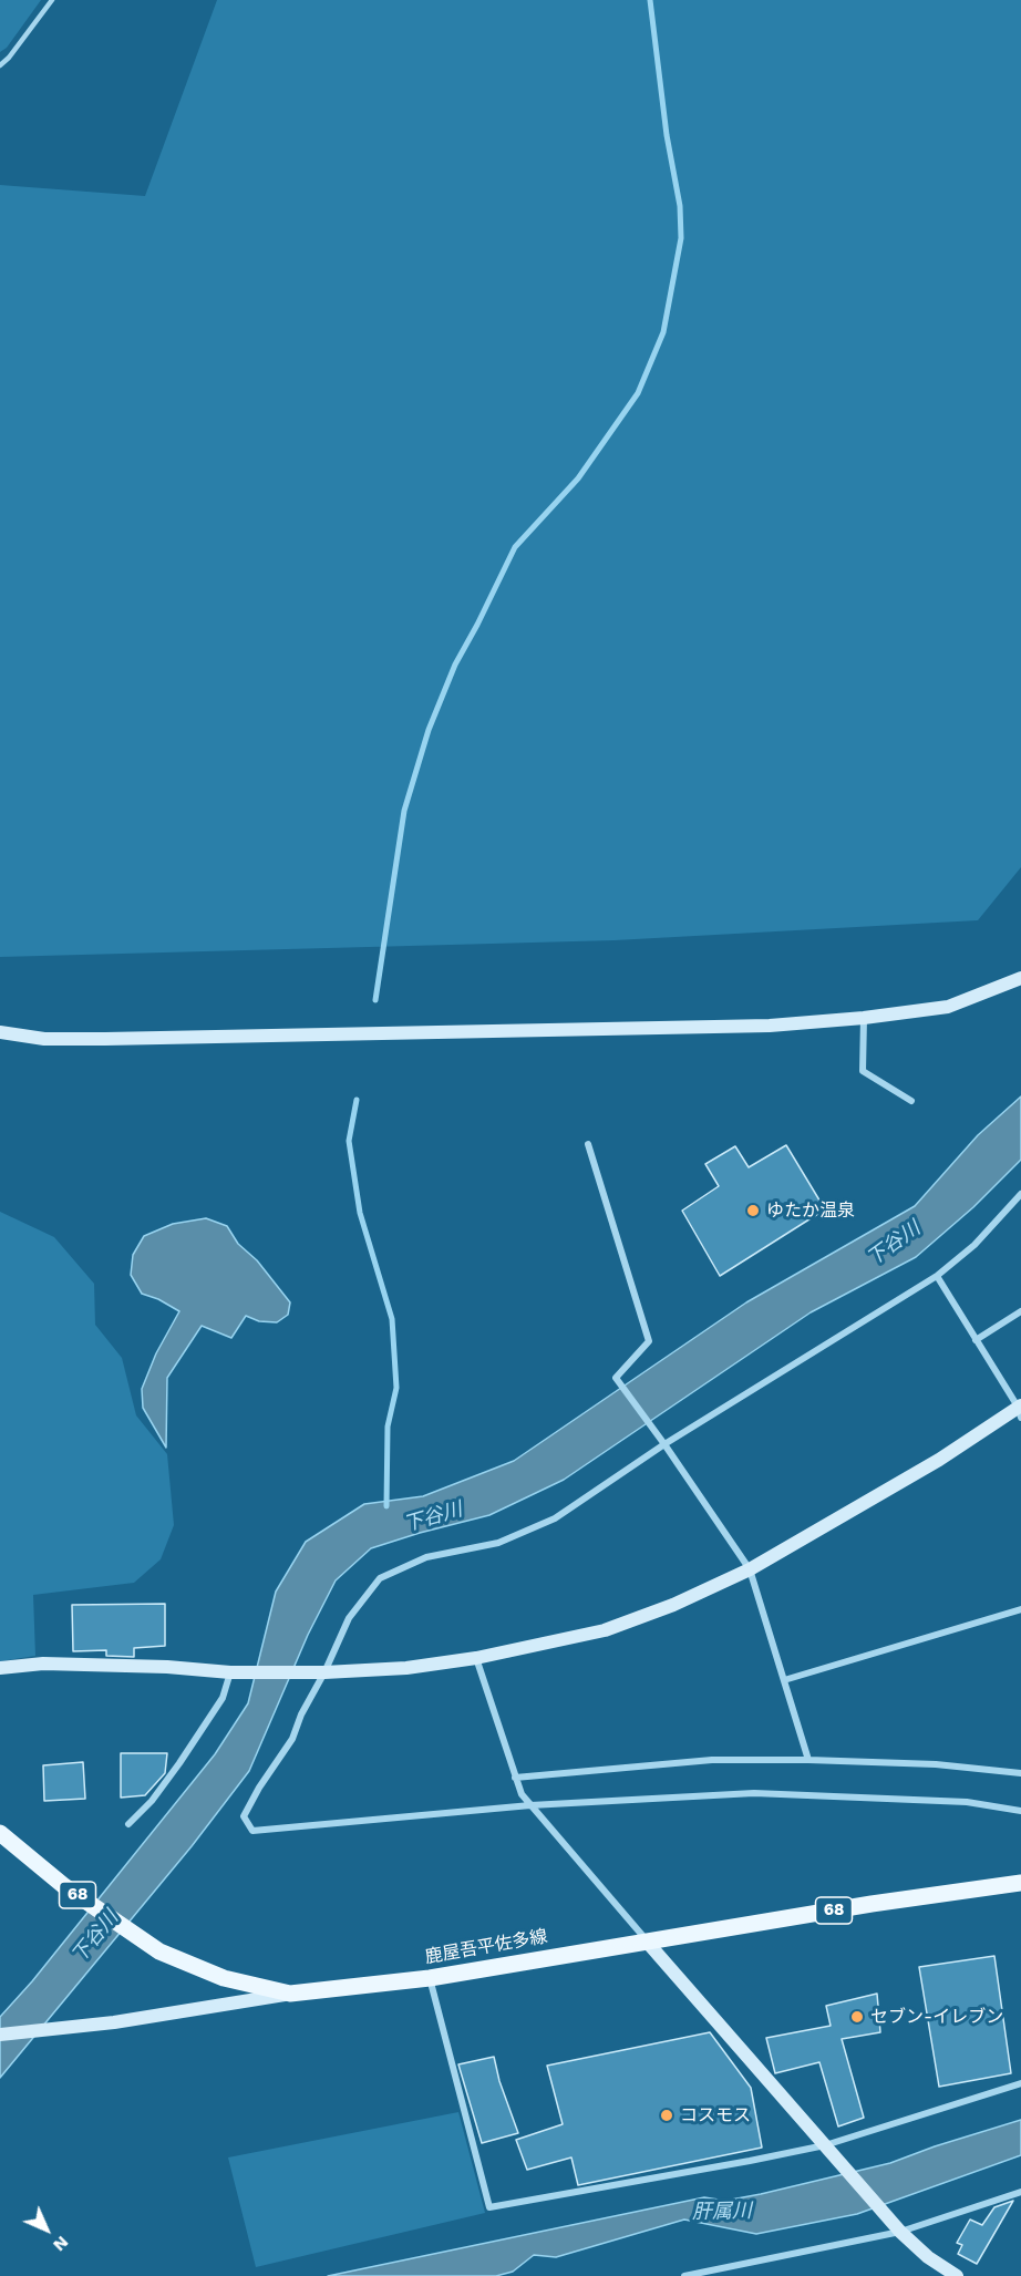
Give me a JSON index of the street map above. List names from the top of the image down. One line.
{"streets":{"main road":["68","鹿屋吾平佐多線"]},"water":["下谷川","肝属川"],"places":["ゆたか温泉","セブン-イレブン","コスモス"],"north":"bottom right"}
